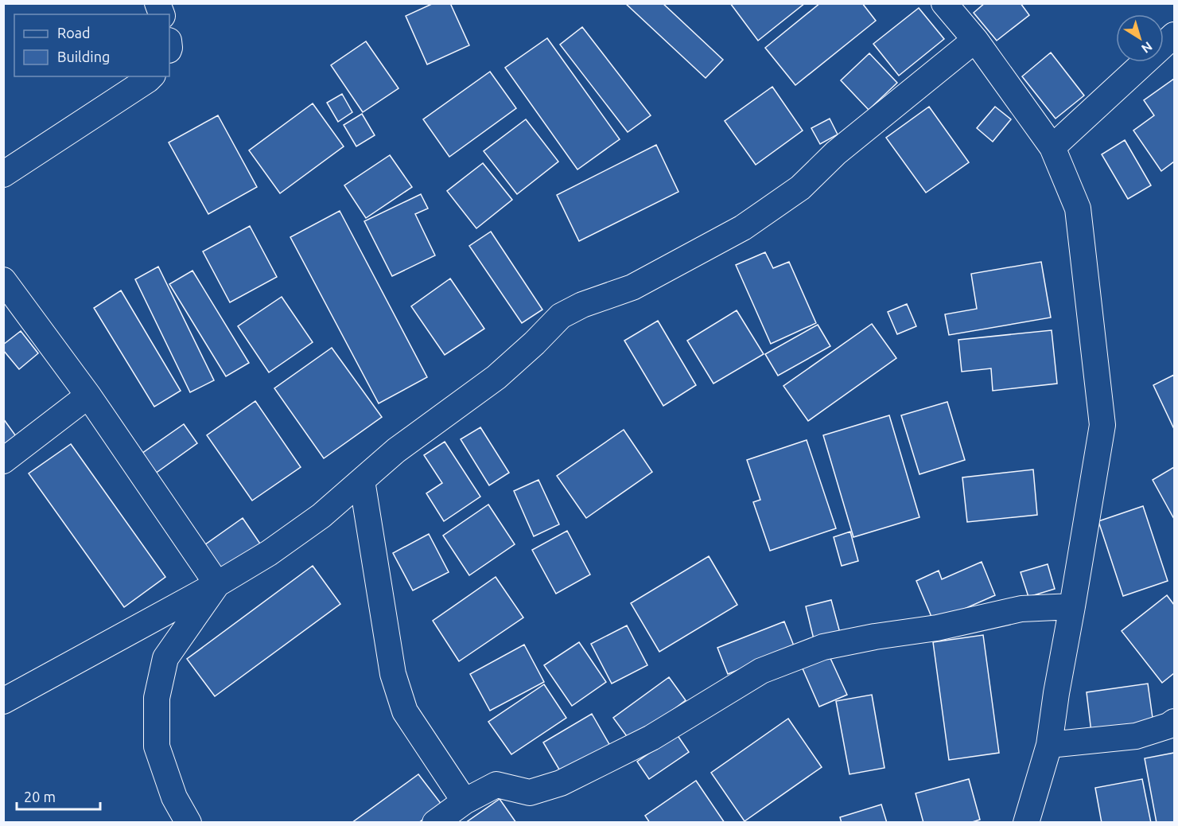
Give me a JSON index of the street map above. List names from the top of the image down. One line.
{"legend":["Road","Building"],"scale_bar":"20 m","north":"bottom right"}
